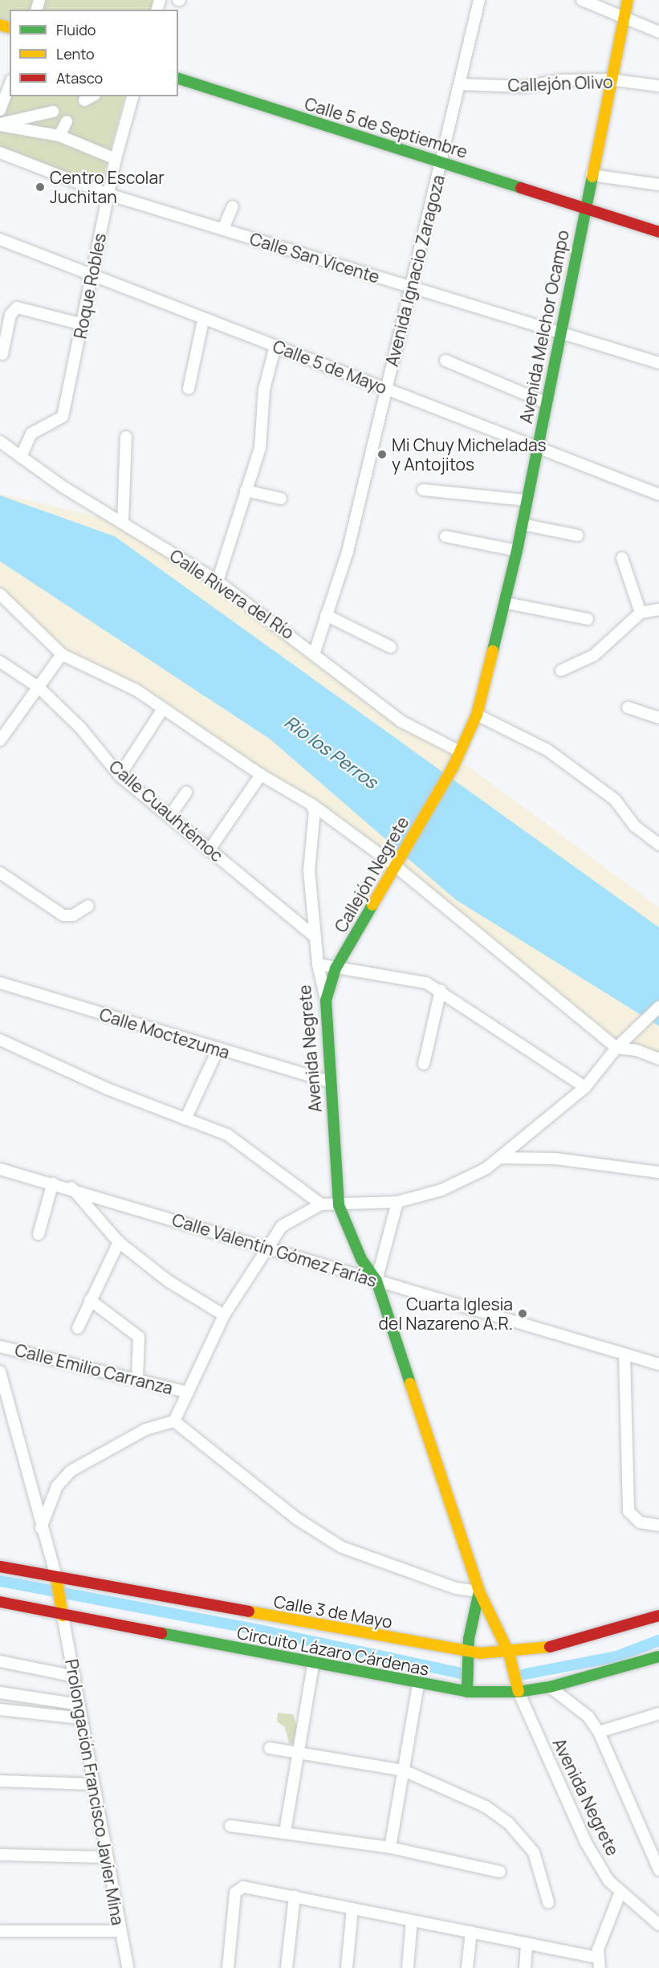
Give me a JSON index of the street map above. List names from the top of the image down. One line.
{"streets":{"main road":["Calle 5 de Septiembre","Avenida Melchor Ocampo","Callejón Negrete","Avenida Negrete","Calle 3 de Mayo","Circuito Lázaro Cárdenas"],"street":["Callejón Olivo","Calle San Vicente","Avenida Ignacio Zaragoza","Roque Robles","Calle 5 de Mayo","Calle Rivera del Río","Calle Cuauhtémoc","Calle Moctezuma","Calle Valentín Gómez Farías","Calle Emilio Carranza","Prolongación Francisco Javier Mina"]},"crossings":[["Callejón Olivo","Avenida Ignacio Zaragoza"],["Callejón Olivo","Avenida Melchor Ocampo"],["Calle 5 de Septiembre","Avenida Ignacio Zaragoza"],["Calle 5 de Septiembre","Avenida Melchor Ocampo"],["Calle San Vicente","Avenida Ignacio Zaragoza"],["Calle San Vicente","Roque Robles"],["Calle San Vicente","Avenida Melchor Ocampo"],["Avenida Ignacio Zaragoza","Calle 5 de Mayo"],["Avenida Ignacio Zaragoza","Calle Rivera del Río"],["Roque Robles","Calle 5 de Mayo"],["Roque Robles","Calle Rivera del Río"],["Avenida Melchor Ocampo","Calle 5 de Mayo"],["Avenida Melchor Ocampo","Calle Rivera del Río"],["Avenida Melchor Ocampo","Callejón Negrete"],["Calle Cuauhtémoc","Avenida Negrete"],["Callejón Negrete","Avenida Negrete"],["Calle Moctezuma","Avenida Negrete"],["Avenida Negrete","Calle Valentín Gómez Farías"],["Avenida Negrete","Calle 3 de Mayo"],["Avenida Negrete","Circuito Lázaro Cárdenas"],["Circuito Lázaro Cárdenas","Prolongación Francisco Javier Mina"]],"water":["Rio los Perros"],"places":["Centro Escolar Juchitan","Mi Chuy Micheladas y Antojitos","Cuarta Iglesia del Nazareno A.R."],"legend":["Fluido","Lento","Atasco"]}
